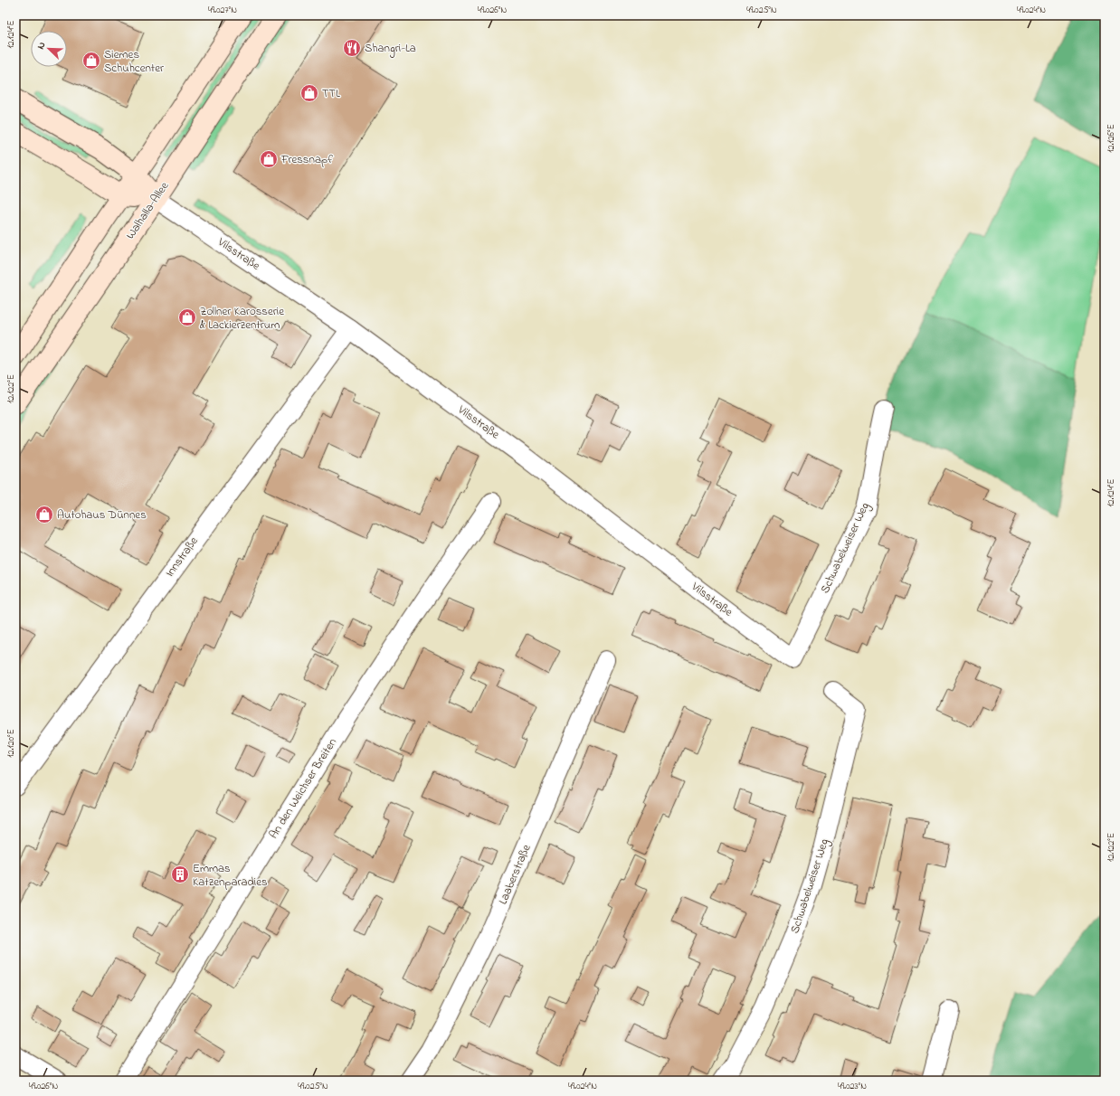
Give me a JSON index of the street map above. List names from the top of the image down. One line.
{"streets":{"main road":["Walhalla-Allee","Vilsstraße"],"street":["Schwabelweiser Weg","Innstraße","An den Weichser Breiten","Laaberstraße"]},"crossings":[["Walhalla-Allee","Vilsstraße"],["Vilsstraße","Schwabelweiser Weg"],["Vilsstraße","Innstraße"]],"places":{"restaurant":["Shangri-La"],"shop":["Siemes Schuhcenter","TTL","Fressnapf","Zollner Karosserie & Lackierzentrum","Autohaus Dünnes"],"building":["Emmas Katzenparadies"]},"north":"top left","coordinates":["49.027°N","49.026°N","49.025°N","49.024°N","12.124°E","12.126°E","12.122°E","12.120°E","49.023°N"]}
